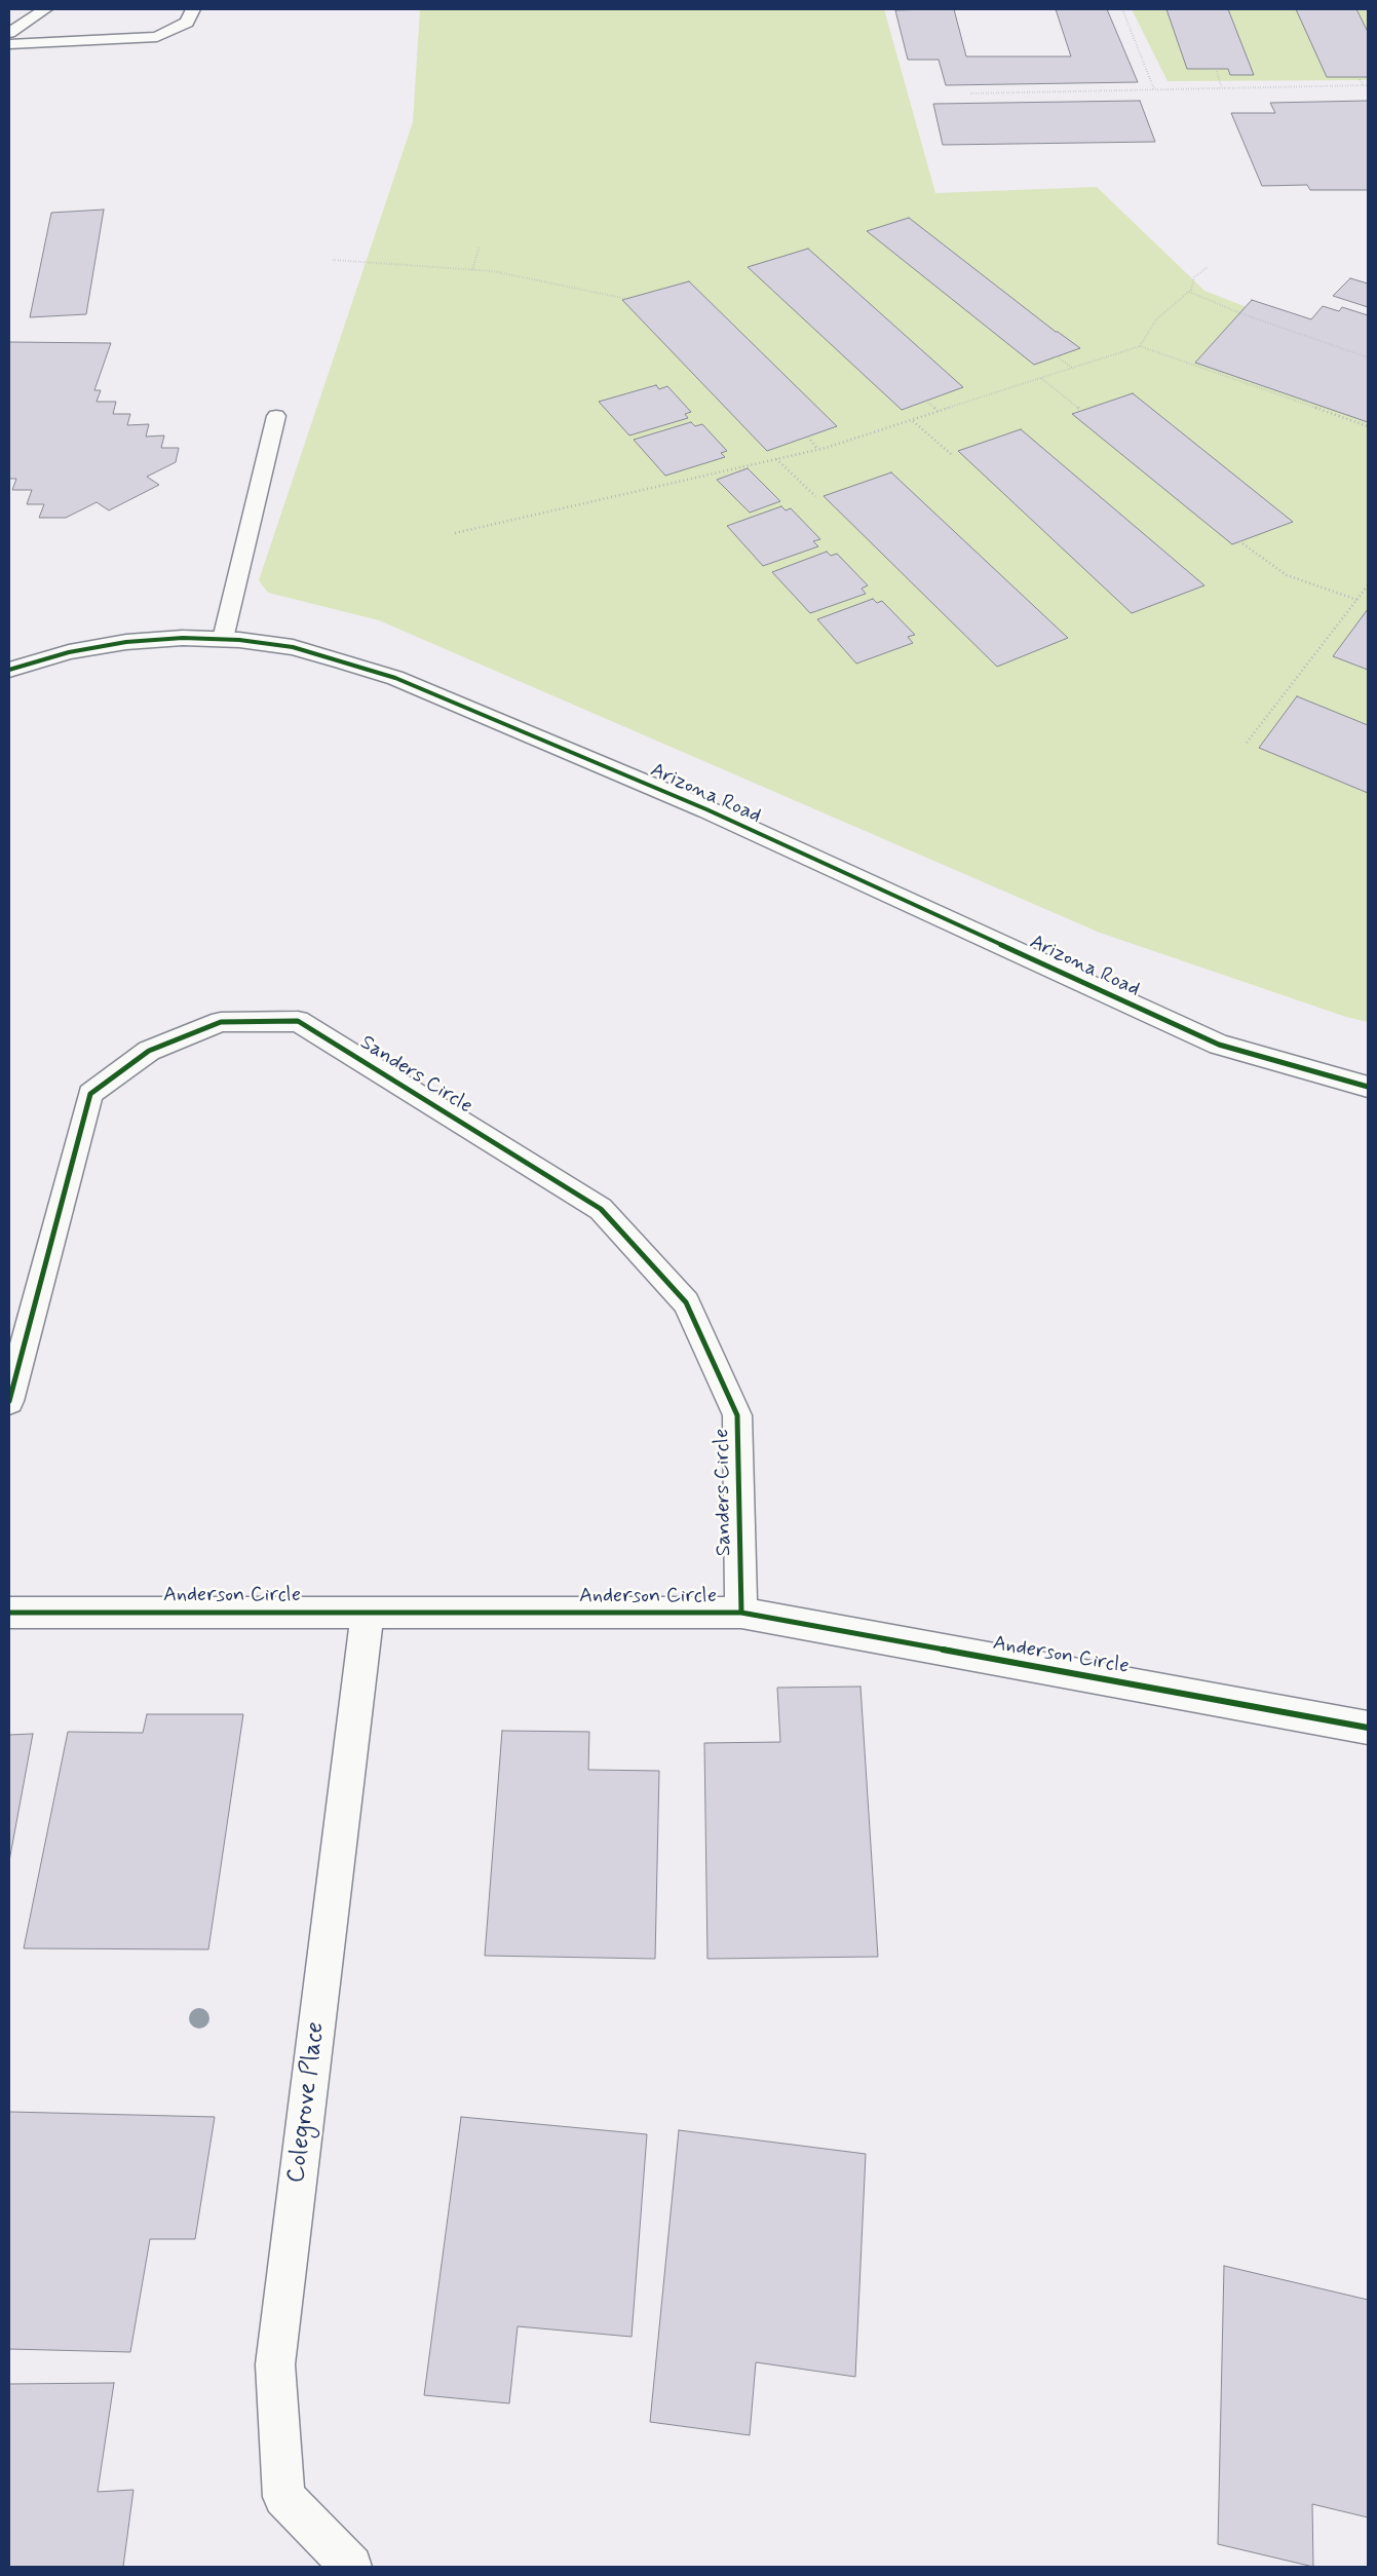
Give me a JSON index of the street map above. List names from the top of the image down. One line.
{"streets":{"street":["Arizona Road","Sanders Circle","Anderson Circle","Colegrove Place"]},"crossings":[["Sanders Circle","Anderson Circle"],["Anderson Circle","Colegrove Place"]]}
